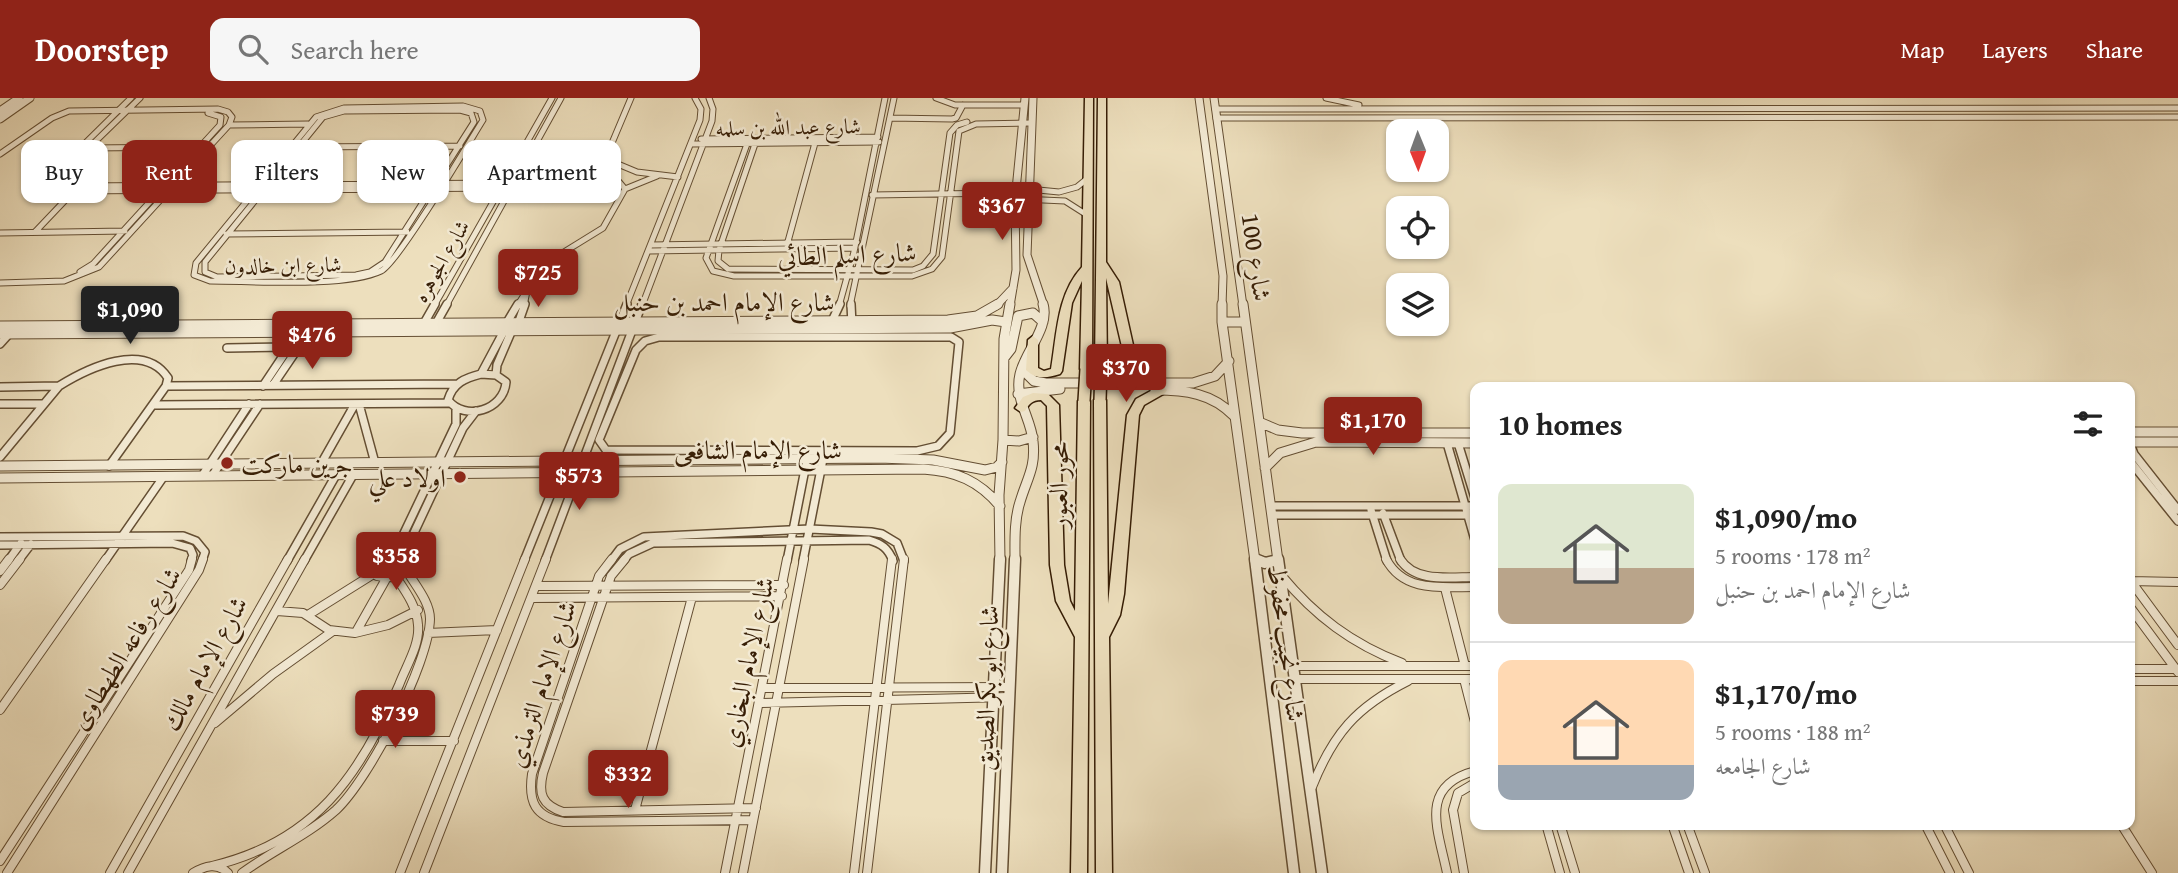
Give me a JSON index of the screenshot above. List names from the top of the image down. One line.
{"streets":{"highway":["محور العبور"],"street":["شارع عبد الله بن سلمه","شارع اسلم الطائي","شارع 100","شارع الجوهره","شارع ابن خالدون","شارع الإمام احمد بن حنبل","شارع الإمام الشافعى","شارع نجيب محفوظ","شارع رفاعه الطهطاوى","شارع الإمام البخاري","شارع الإمام مالك","شارع الإمام الترمذي","شارع ابو بكر الصديق"]},"crossings":[["شارع 100","شارع نجيب محفوظ"],["شارع الجوهره","شارع الإمام احمد بن حنبل"],["شارع الإمام الشافعى","شارع الإمام البخاري"],["شارع الإمام الشافعى","شارع الإمام مالك"],["شارع الإمام الشافعى","شارع ابو بكر الصديق"],["شارع الإمام البخاري","شارع الإمام الترمذي"]],"places":["جرين ماركت","اولاد علي"],"north":"bottom","page":{"header":"Doorstep","search":"Search here","nav":["Map","Layers","Share"],"chip":["Buy","Rent","Filters","New","Apartment"],"price":["$367","$725","$1,090","$476","$370","$1,170","$573","$358","$739","$332"],"heading":"10 homes","list":[{"name":"$1,090/mo","note":"5 rooms · 178 m² · شارع الإمام احمد بن حنبل"},{"name":"$1,170/mo","note":"5 rooms · 188 m² · شارع الجامعه"}]}}
